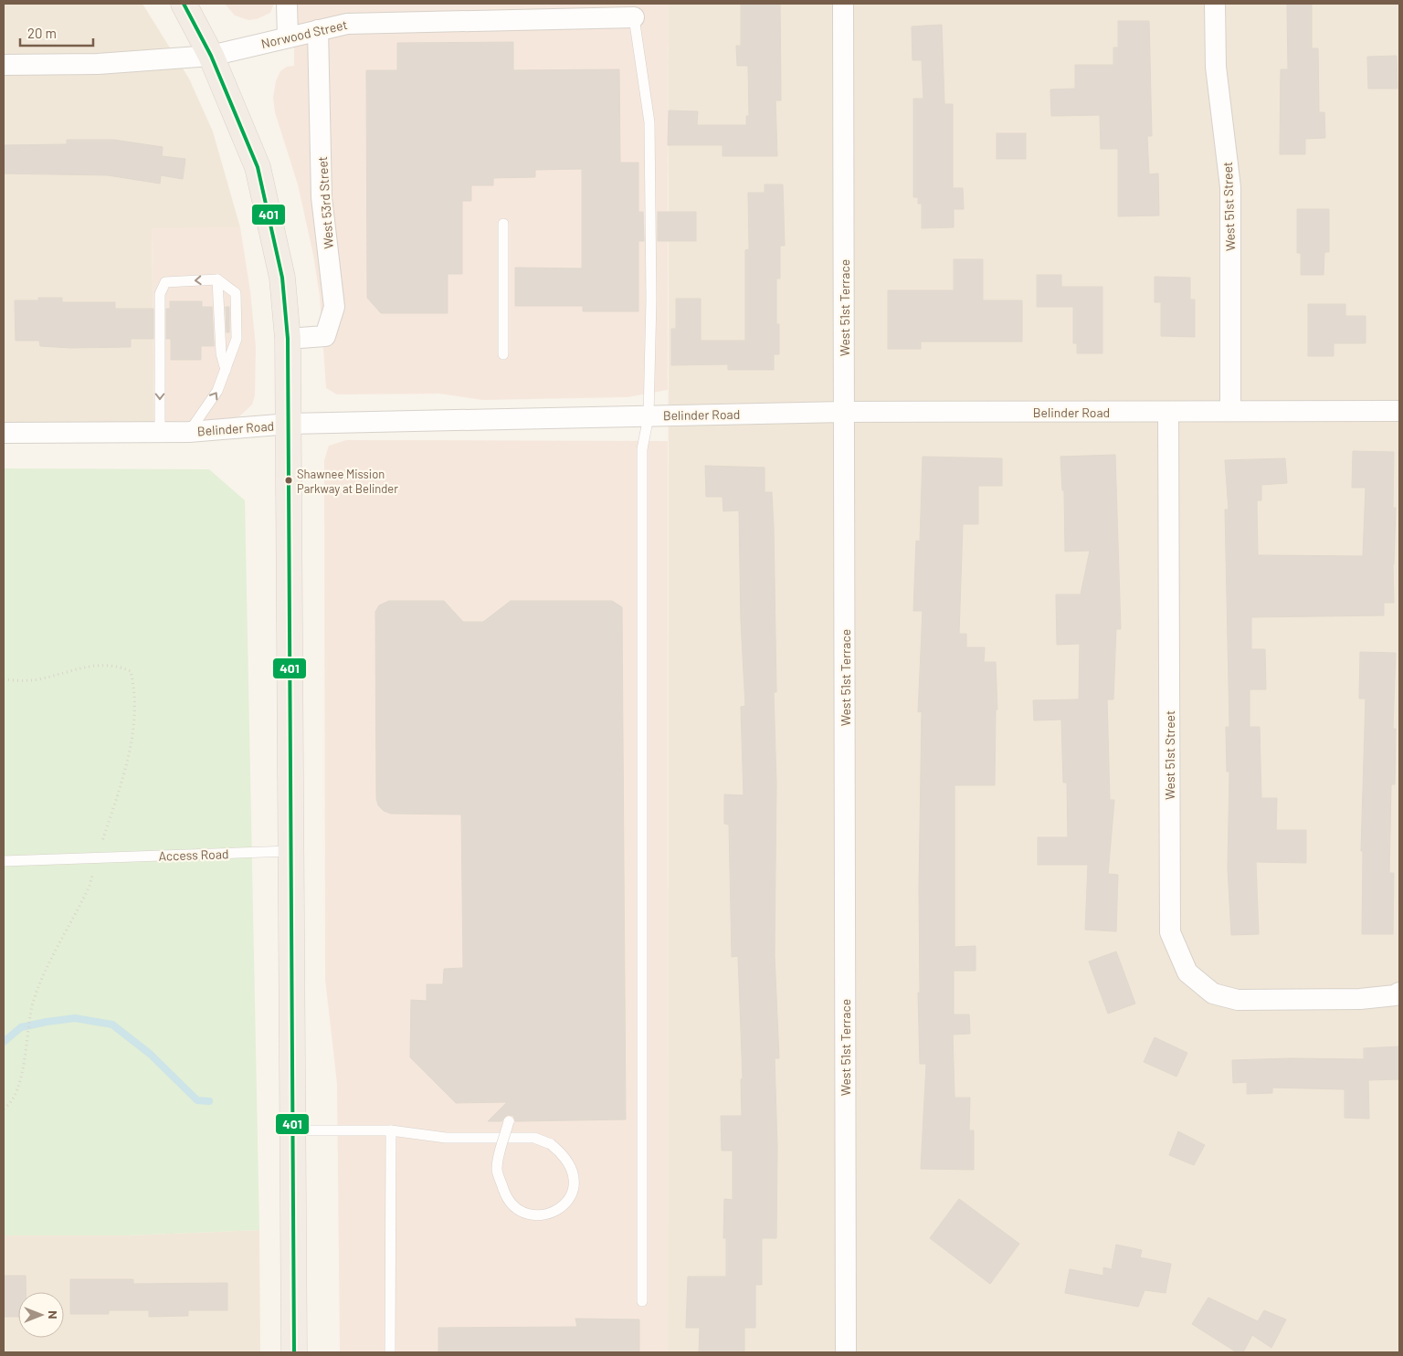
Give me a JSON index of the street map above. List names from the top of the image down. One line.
{"streets":{"street":["Norwood Street","West 53rd Street","West 51st Street","West 51st Terrace","Belinder Road"],"lane":["Access Road"]},"crossings":[["Norwood Street","West 53rd Street"],["West 51st Street","Belinder Road"],["West 51st Terrace","Belinder Road"]],"places":["Shawnee Mission Parkway at Belinder"],"lines":["transit line 401"],"scale_bar":"20 m","north":"right"}
